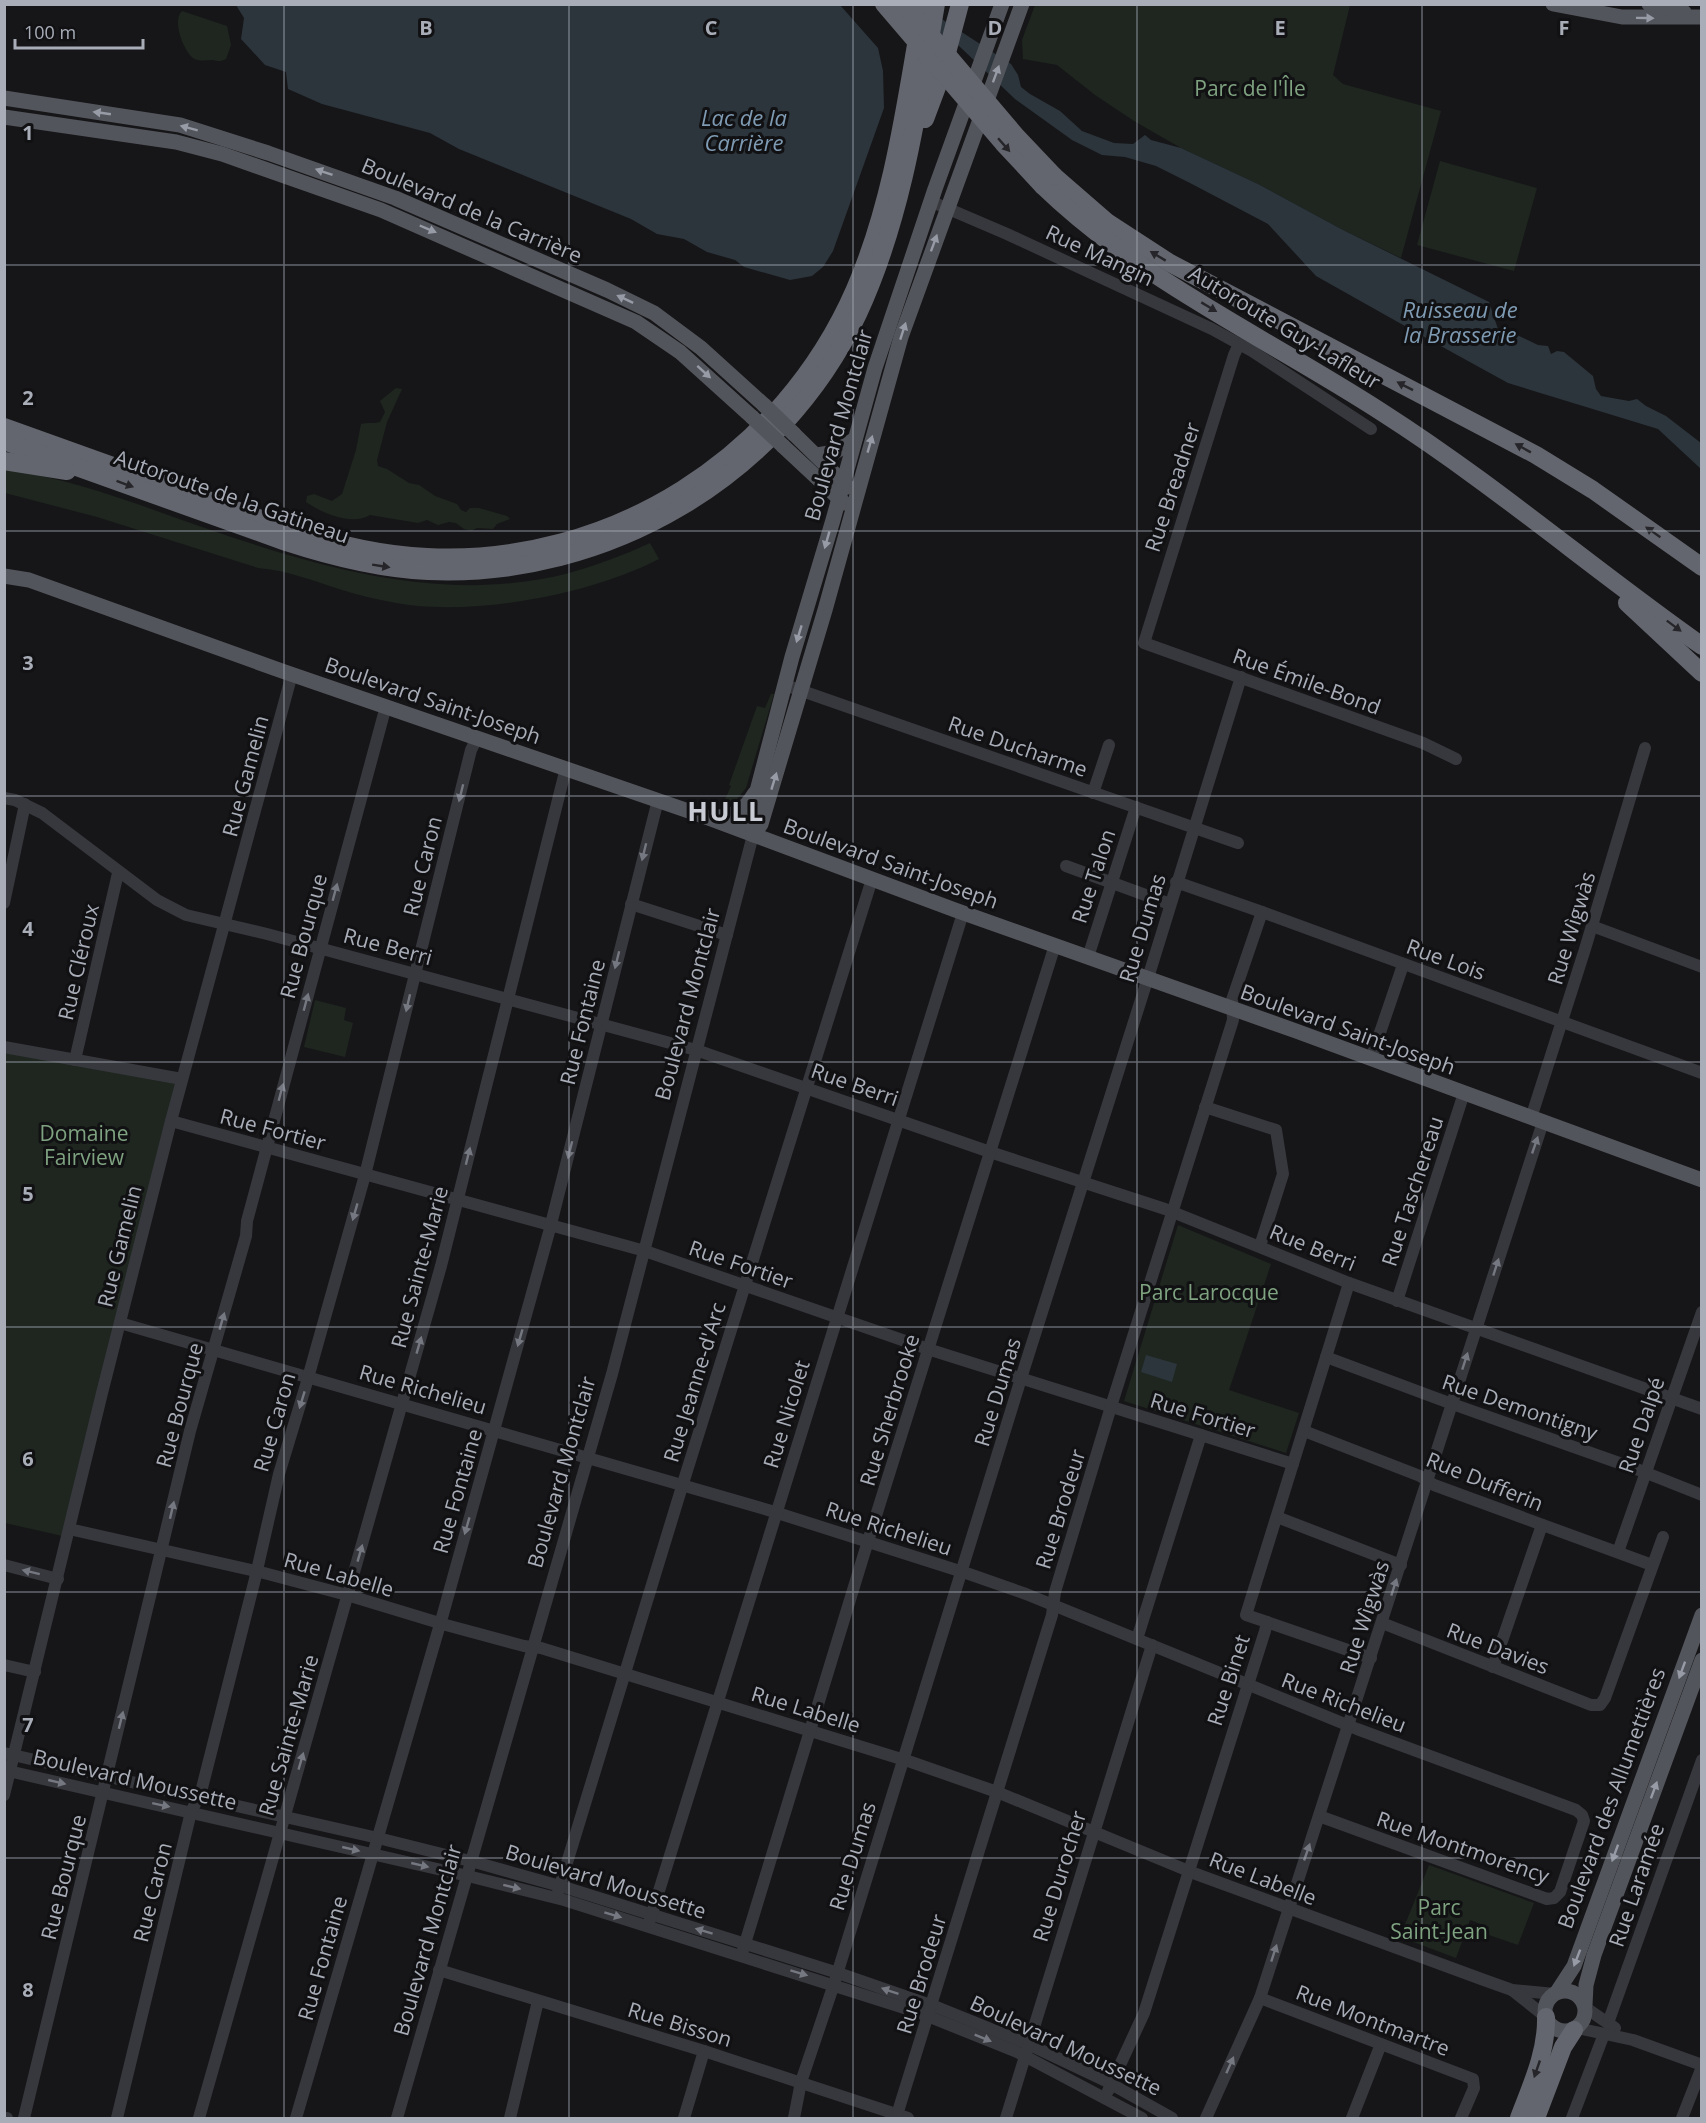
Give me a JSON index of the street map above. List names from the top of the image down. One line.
{"streets":{"highway":["Autoroute Guy-Lafleur","Autoroute de la Gatineau"],"main road":["Boulevard de la Carrière","Boulevard Montclair","Boulevard Saint-Joseph","Boulevard des Allumettières"],"street":["Rue Mangin","Rue Breadner","Rue Émile-Bond","Rue Ducharme","Rue Gamelin","Rue Caron","Rue Talon","Rue Dumas","Rue Wìgwàs","Rue Bourque","Rue Berri","Rue Lois","Rue Cléroux","Rue Fontaine","Rue Fortier","Rue Taschereau","Rue Sainte-Marie","Rue Jeanne-d'Arc","Rue Richelieu","Rue Demontigny","Rue Sherbrooke","Rue Nicolet","Rue Dalpé","Rue Dufferin","Rue Brodeur","Rue Labelle","Rue Davies","Rue Binet","Boulevard Moussette","Rue Montmorency","Rue Durocher","Rue Laramée","Rue Montmartre","Rue Bisson"]},"crossings":[["Boulevard de la Carrière","Boulevard Montclair"],["Rue Mangin","Boulevard Montclair"],["Rue Mangin","Rue Breadner"],["Boulevard Montclair","Boulevard Saint-Joseph"],["Boulevard Montclair","Rue Ducharme"],["Boulevard Montclair","Rue Berri"],["Boulevard Montclair","Rue Fortier"],["Boulevard Montclair","Rue Richelieu"],["Boulevard Montclair","Rue Labelle"],["Boulevard Montclair","Boulevard Moussette"],["Boulevard Montclair","Rue Bisson"],["Rue Breadner","Rue Émile-Bond"],["Rue Émile-Bond","Rue Dumas"],["Boulevard Saint-Joseph","Rue Gamelin"],["Boulevard Saint-Joseph","Rue Caron"],["Boulevard Saint-Joseph","Rue Talon"],["Boulevard Saint-Joseph","Rue Dumas"],["Boulevard Saint-Joseph","Rue Wìgwàs"],["Boulevard Saint-Joseph","Rue Bourque"],["Boulevard Saint-Joseph","Rue Fontaine"],["Boulevard Saint-Joseph","Rue Taschereau"],["Boulevard Saint-Joseph","Rue Sainte-Marie"],["Boulevard Saint-Joseph","Rue Jeanne-d'Arc"],["Boulevard Saint-Joseph","Rue Sherbrooke"],["Boulevard Saint-Joseph","Rue Nicolet"],["Boulevard Saint-Joseph","Rue Brodeur"],["Rue Ducharme","Rue Talon"],["Rue Ducharme","Rue Dumas"],["Rue Gamelin","Rue Berri"],["Rue Gamelin","Rue Fortier"],["Rue Gamelin","Rue Richelieu"],["Rue Gamelin","Rue Labelle"],["Rue Gamelin","Boulevard Moussette"],["Rue Caron","Rue Berri"],["Rue Caron","Rue Fortier"],["Rue Caron","Rue Richelieu"],["Rue Caron","Rue Labelle"],["Rue Caron","Boulevard Moussette"],["Rue Dumas","Rue Berri"],["Rue Dumas","Rue Lois"],["Rue Dumas","Rue Fortier"],["Rue Dumas","Rue Richelieu"],["Rue Dumas","Rue Labelle"],["Rue Dumas","Boulevard Moussette"],["Rue Dumas","Rue Bisson"],["Rue Wìgwàs","Rue Berri"],["Rue Wìgwàs","Rue Lois"],["Rue Wìgwàs","Rue Richelieu"],["Rue Wìgwàs","Rue Demontigny"],["Rue Wìgwàs","Rue Dufferin"],["Rue Wìgwàs","Rue Labelle"],["Rue Wìgwàs","Rue Davies"],["Rue Wìgwàs","Rue Montmorency"],["Rue Wìgwàs","Rue Montmartre"],["Rue Bourque","Rue Berri"],["Rue Bourque","Rue Fortier"],["Rue Bourque","Rue Richelieu"],["Rue Bourque","Rue Labelle"],["Rue Bourque","Boulevard Moussette"],["Rue Berri","Rue Cléroux"],["Rue Berri","Rue Fontaine"],["Rue Berri","Rue Taschereau"],["Rue Berri","Rue Sainte-Marie"],["Rue Berri","Rue Jeanne-d'Arc"],["Rue Berri","Rue Sherbrooke"],["Rue Berri","Rue Nicolet"],["Rue Berri","Rue Dalpé"],["Rue Berri","Rue Brodeur"],["Rue Berri","Rue Binet"],["Rue Lois","Rue Brodeur"],["Rue Fontaine","Rue Fortier"],["Rue Fontaine","Rue Richelieu"],["Rue Fontaine","Rue Labelle"],["Rue Fontaine","Boulevard Moussette"],["Rue Fortier","Rue Sainte-Marie"],["Rue Fortier","Rue Jeanne-d'Arc"],["Rue Fortier","Rue Sherbrooke"],["Rue Fortier","Rue Nicolet"],["Rue Fortier","Rue Brodeur"],["Rue Fortier","Rue Binet"],["Rue Sainte-Marie","Rue Richelieu"],["Rue Sainte-Marie","Rue Labelle"],["Rue Sainte-Marie","Boulevard Moussette"],["Rue Jeanne-d'Arc","Rue Richelieu"],["Rue Jeanne-d'Arc","Rue Labelle"],["Rue Jeanne-d'Arc","Boulevard Moussette"],["Rue Richelieu","Rue Sherbrooke"],["Rue Richelieu","Rue Nicolet"],["Rue Richelieu","Rue Brodeur"],["Rue Richelieu","Rue Binet"],["Rue Richelieu","Rue Montmorency"],["Rue Richelieu","Rue Durocher"],["Rue Demontigny","Rue Dalpé"],["Rue Demontigny","Rue Binet"],["Rue Sherbrooke","Rue Labelle"],["Rue Sherbrooke","Boulevard Moussette"],["Rue Nicolet","Rue Labelle"],["Rue Nicolet","Boulevard Moussette"],["Rue Dalpé","Rue Dufferin"],["Rue Dufferin","Rue Davies"],["Rue Dufferin","Rue Binet"],["Rue Brodeur","Rue Labelle"],["Rue Brodeur","Boulevard Moussette"],["Rue Brodeur","Rue Bisson"],["Rue Labelle","Rue Binet"],["Rue Labelle","Boulevard des Allumettières"],["Rue Labelle","Rue Durocher"],["Rue Binet","Boulevard Moussette"],["Boulevard Moussette","Rue Durocher"]],"one_way":["Rue Caron","Rue Wìgwàs","Rue Bourque","Rue Fontaine","Rue Sainte-Marie"],"districts":["HULL"],"water":["Lac de la Carrière","Ruisseau de la Brasserie"],"parks":["Parc de l'Île","Domaine Fairview","Parc Larocque","Parc Saint-Jean"],"scale_bar":"100 m","grid":{"columns":["B","C","D","E","F"],"rows":["1","2","3","4","5","6","7","8"]}}
